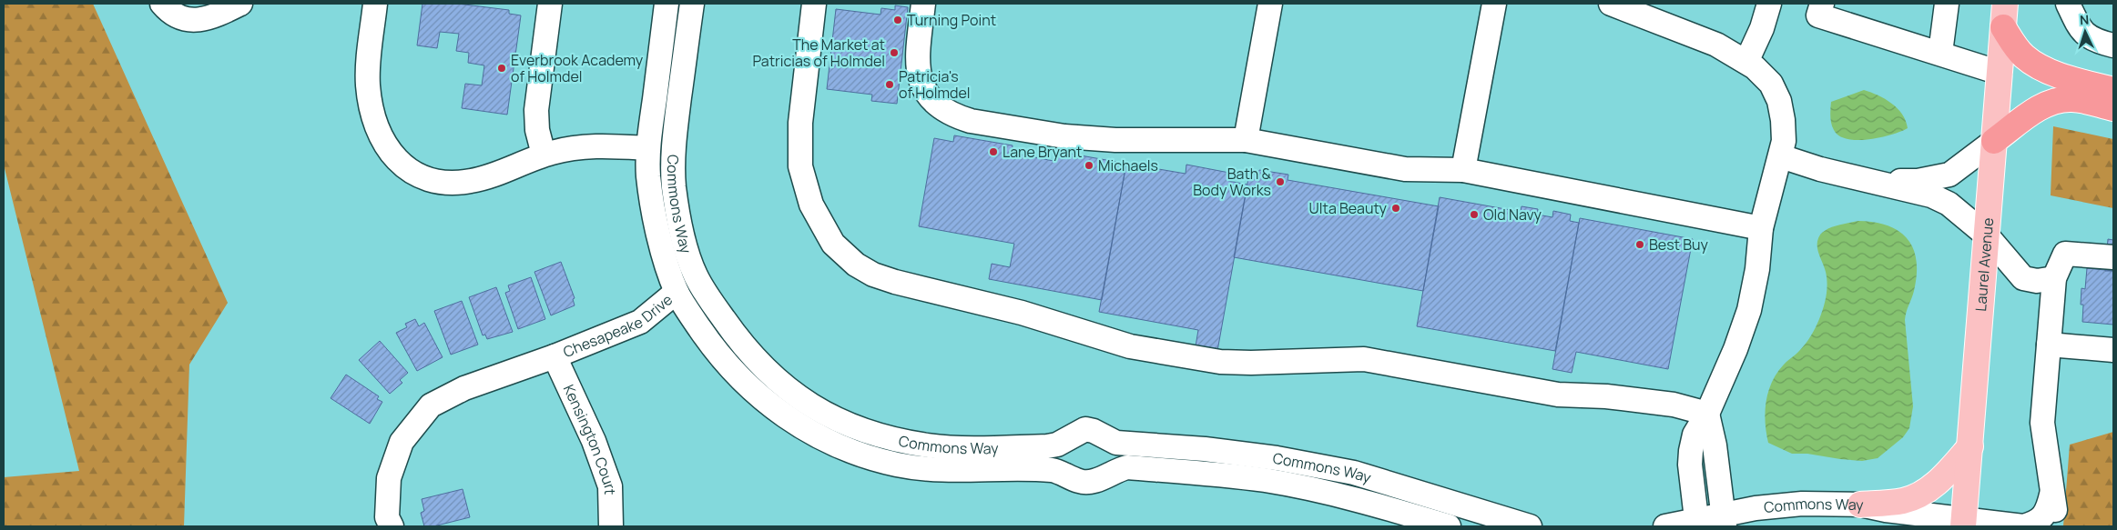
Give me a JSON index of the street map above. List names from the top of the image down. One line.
{"streets":{"main road":["Laurel Avenue"],"street":["Commons Way","Chesapeake Drive","Kensington Court"]},"crossings":[["Commons Way","Laurel Avenue"],["Commons Way","Chesapeake Drive"],["Chesapeake Drive","Kensington Court"]],"places":["Turning Point","The Market at Patricias of Holmdel","Everbrook Academy of Holmdel","Patricia's of Holmdel","Lane Bryant","Michaels","Bath & Body Works","Ulta Beauty","Old Navy","Best Buy"],"north":"top"}
